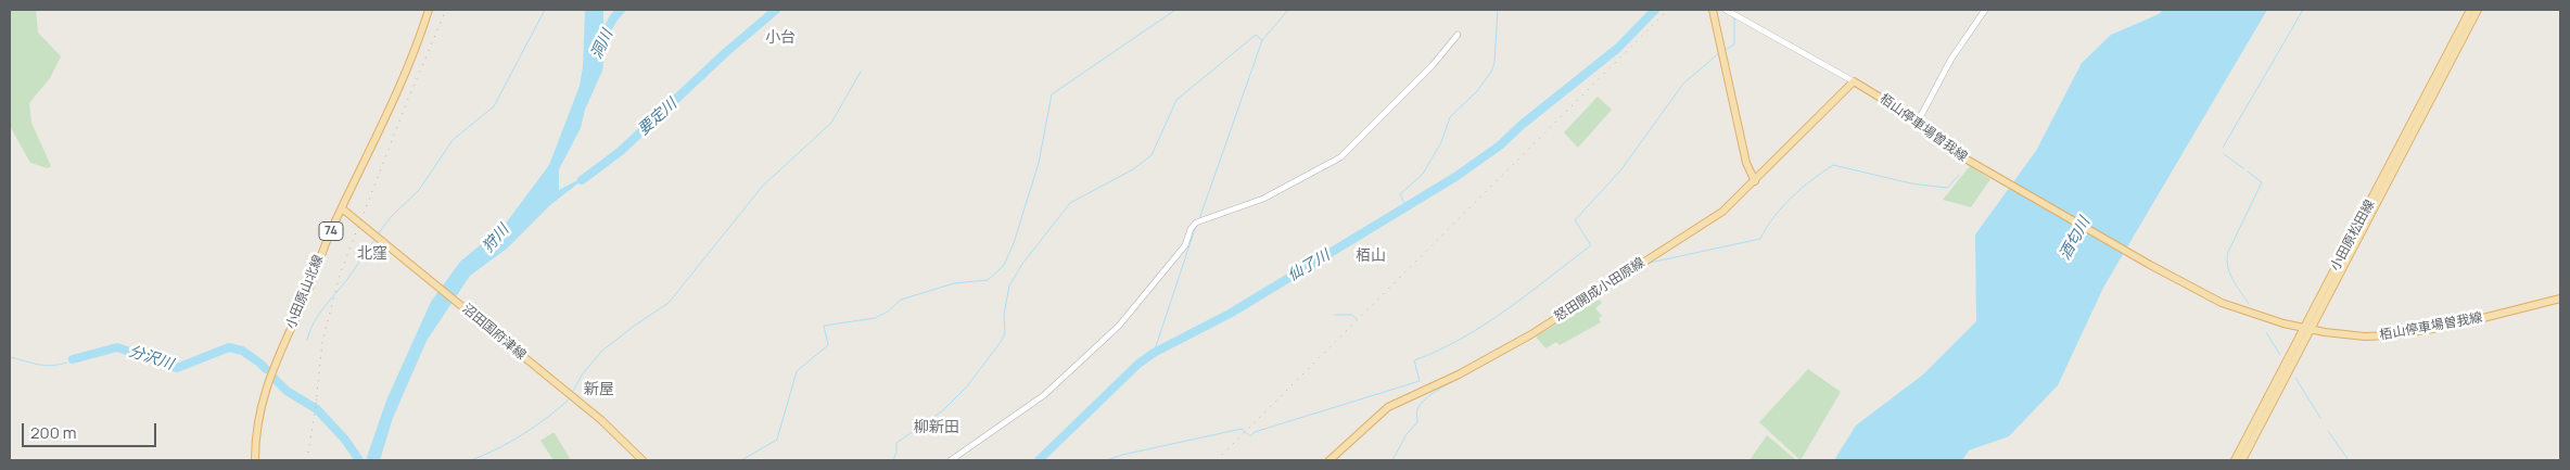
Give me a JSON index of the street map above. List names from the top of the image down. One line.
{"streets":{"main road":["栢山停車場曽我線","74","小田原松田線","怒田開成小田原線","小田原山北線","沼田国府津線"]},"crossings":[["栢山停車場曽我線","小田原松田線"],["小田原山北線","沼田国府津線"]],"districts":["小台","北窪","栢山","新屋","柳新田"],"water":["洞川","要定川","狩川","酒匂川","仙了川","分沢川"],"scale_bar":"200 m"}
